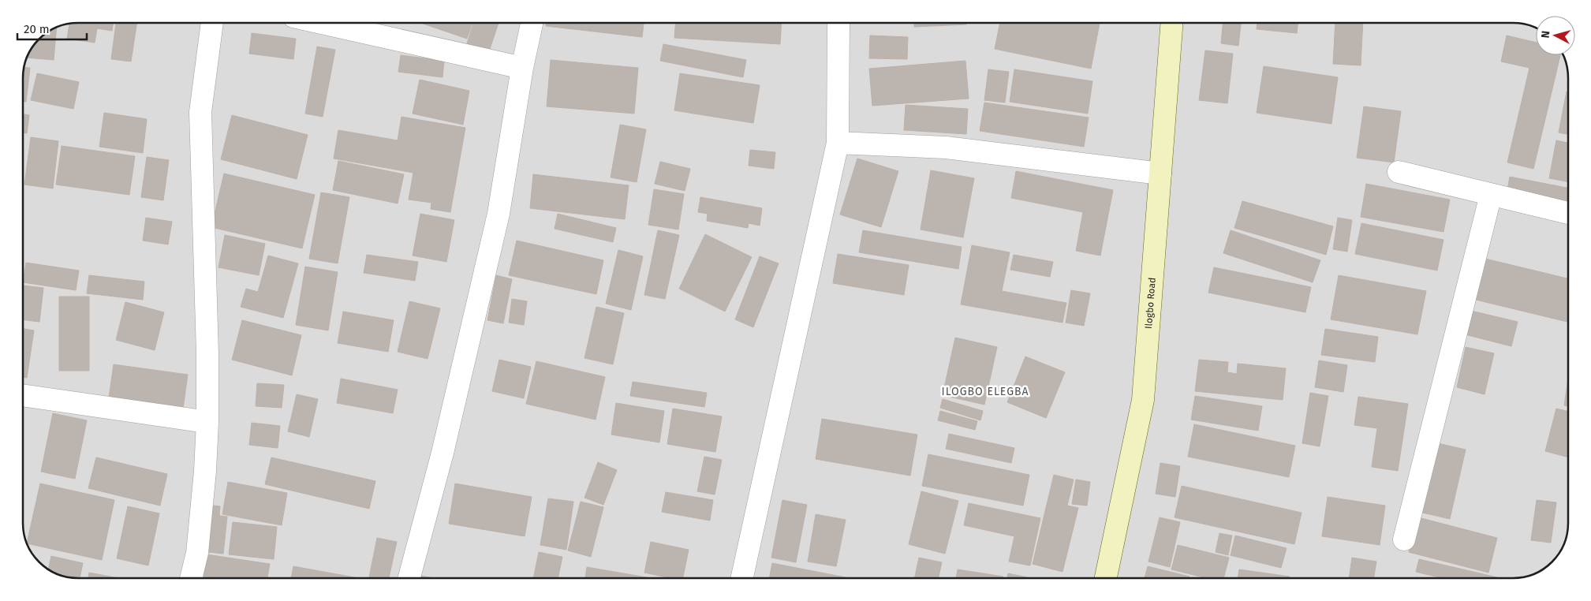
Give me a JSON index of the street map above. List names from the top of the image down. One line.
{"streets":{"main road":["Ilogbo Road"]},"districts":["ILOGBO ELEGBA"],"scale_bar":"20 m","north":"left"}
